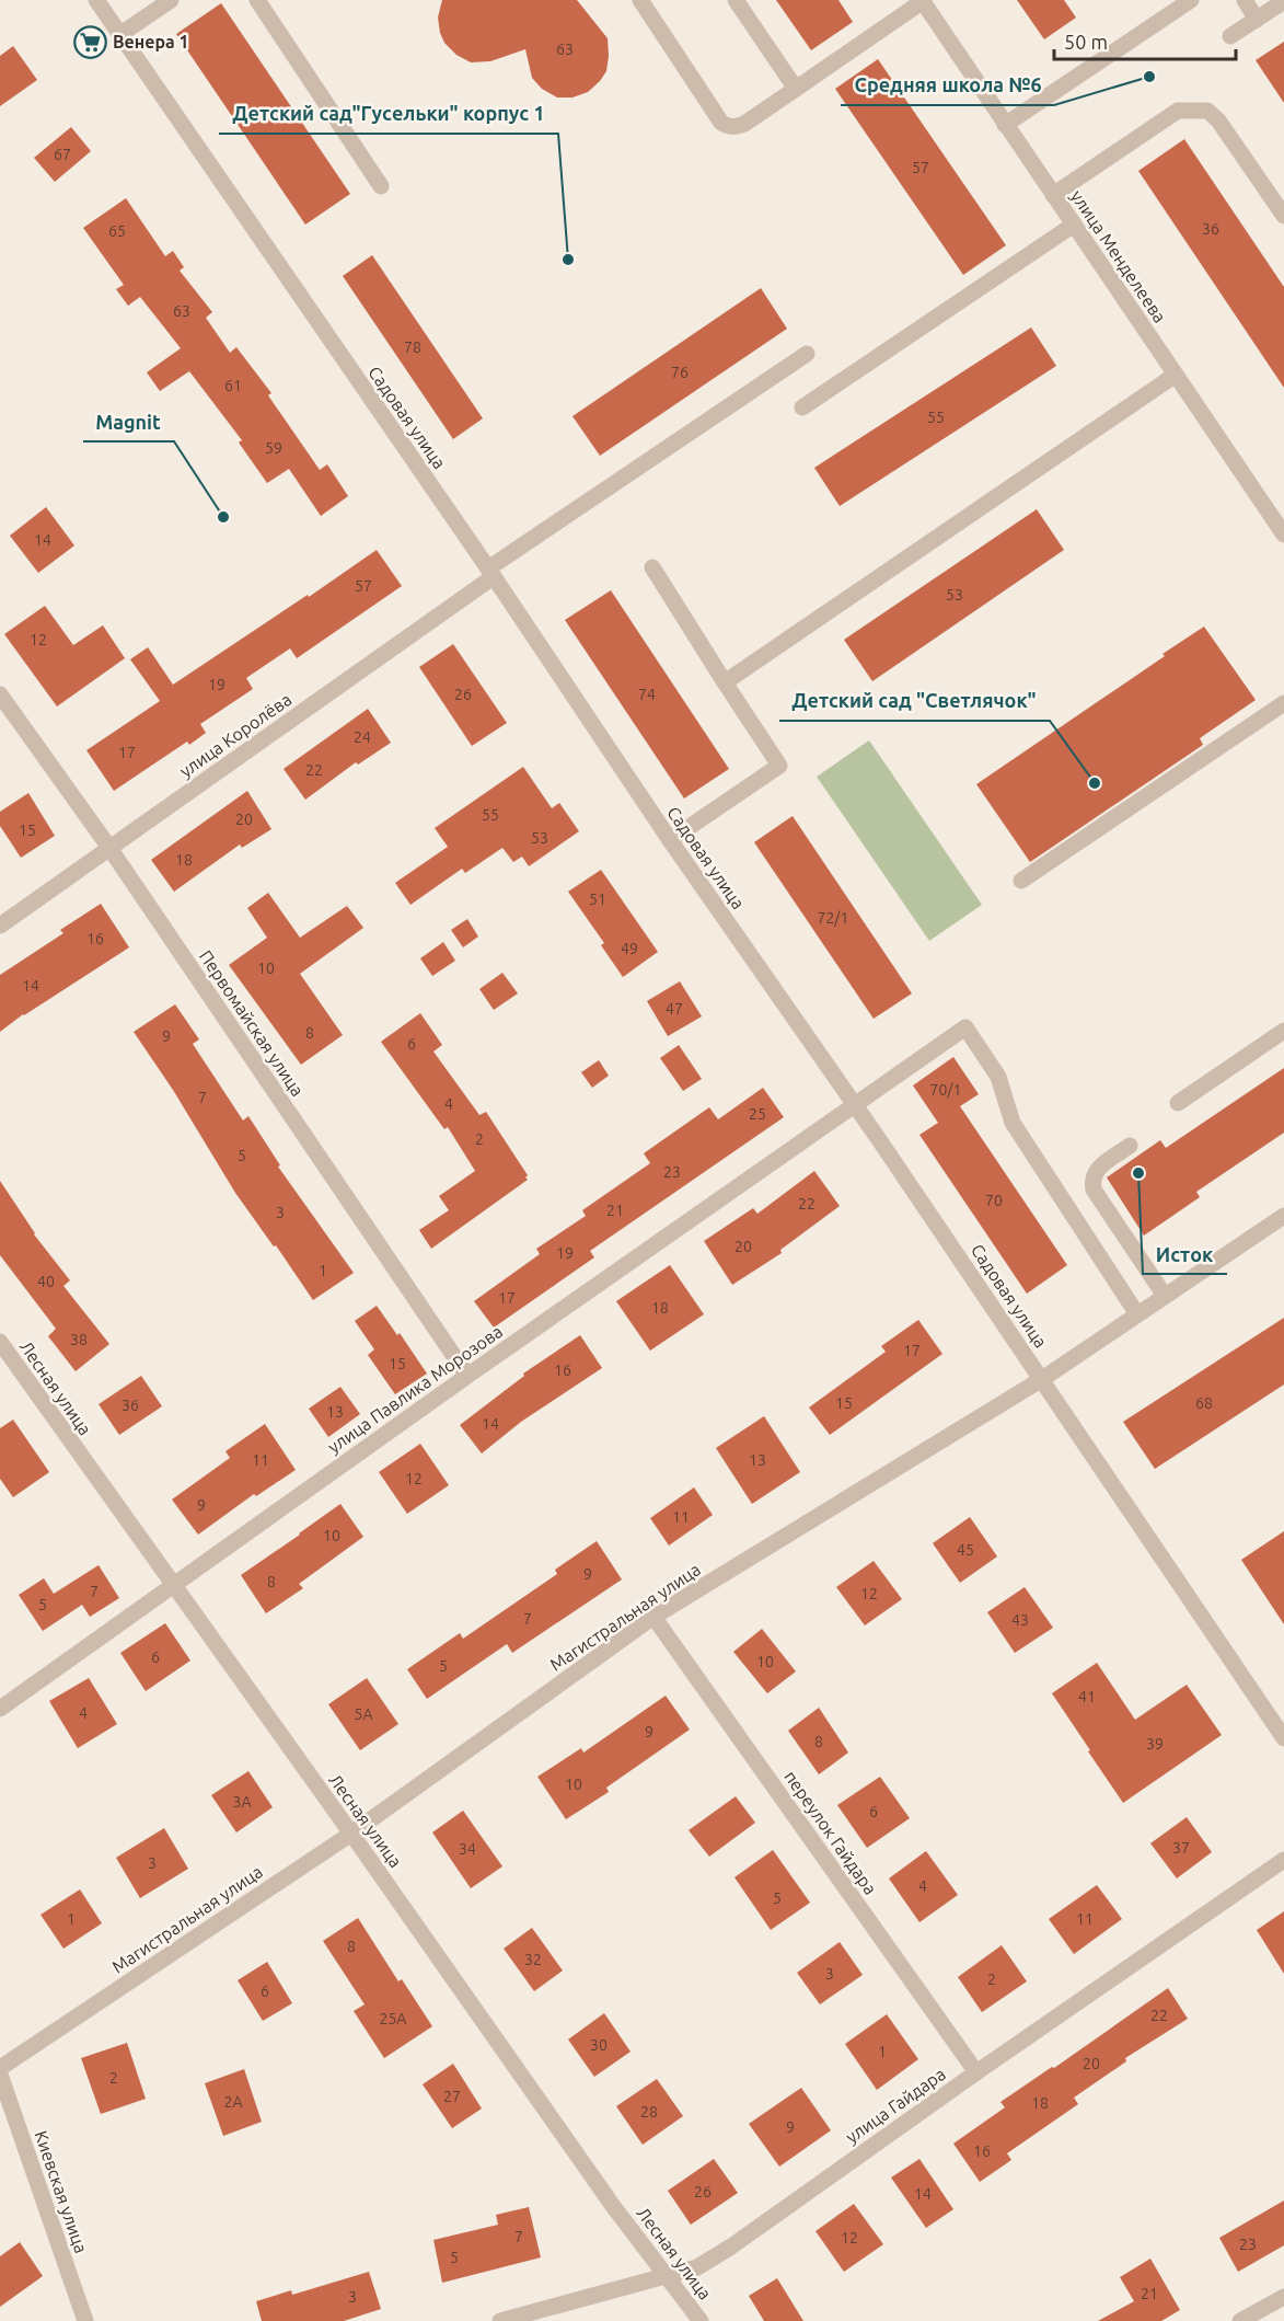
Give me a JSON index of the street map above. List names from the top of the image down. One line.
{"streets":{"street":["улица Менделеева","Садовая улица","улица Королёва","Первомайская улица","Лесная улица","улица Павлика Морозова","Магистральная улица","переулок Гайдара","улица Гайдара","Киевская улица"]},"crossings":[["Садовая улица","улица Королёва"],["Садовая улица","улица Павлика Морозова"],["Садовая улица","Магистральная улица"],["улица Королёва","Первомайская улица"],["Первомайская улица","улица Павлика Морозова"],["Лесная улица","улица Павлика Морозова"],["Лесная улица","Магистральная улица"],["Лесная улица","улица Гайдара"],["улица Павлика Морозова","Магистральная улица"],["Магистральная улица","переулок Гайдара"],["переулок Гайдара","улица Гайдара"]],"places":{"supermarket":["Венера 1"],"other":["Средняя школа №6","Детский сад\"Гусельки\" корпус 1","Magnit","Детский сад \"Светлячок\"","Исток"]},"house_numbers":["63","67","57","36","65","63","78","76","61","55","59","14","57","53","12","19","26","74","24","17","22","55","20","15","53","18","51","72/1","16","49","10","14","47","8","9","6","70/1","7","4","25","2","5","23","70","22","21","3","20","19","1","40","17","18","38","17","15","16","15","68","36","13","14","11","13","12","9","11","10","45","9","8","7","12","5","7","43","6","10","5","41","4","5А","9","8","39","10","3А","6","37","34","3","4","5","1","11","8","32","3","2","6","22","25А","30","1","20","2","27","2А","18","28","9","16","26","14","7","12","23","5","21","3"],"scale_bar":"50 m"}
